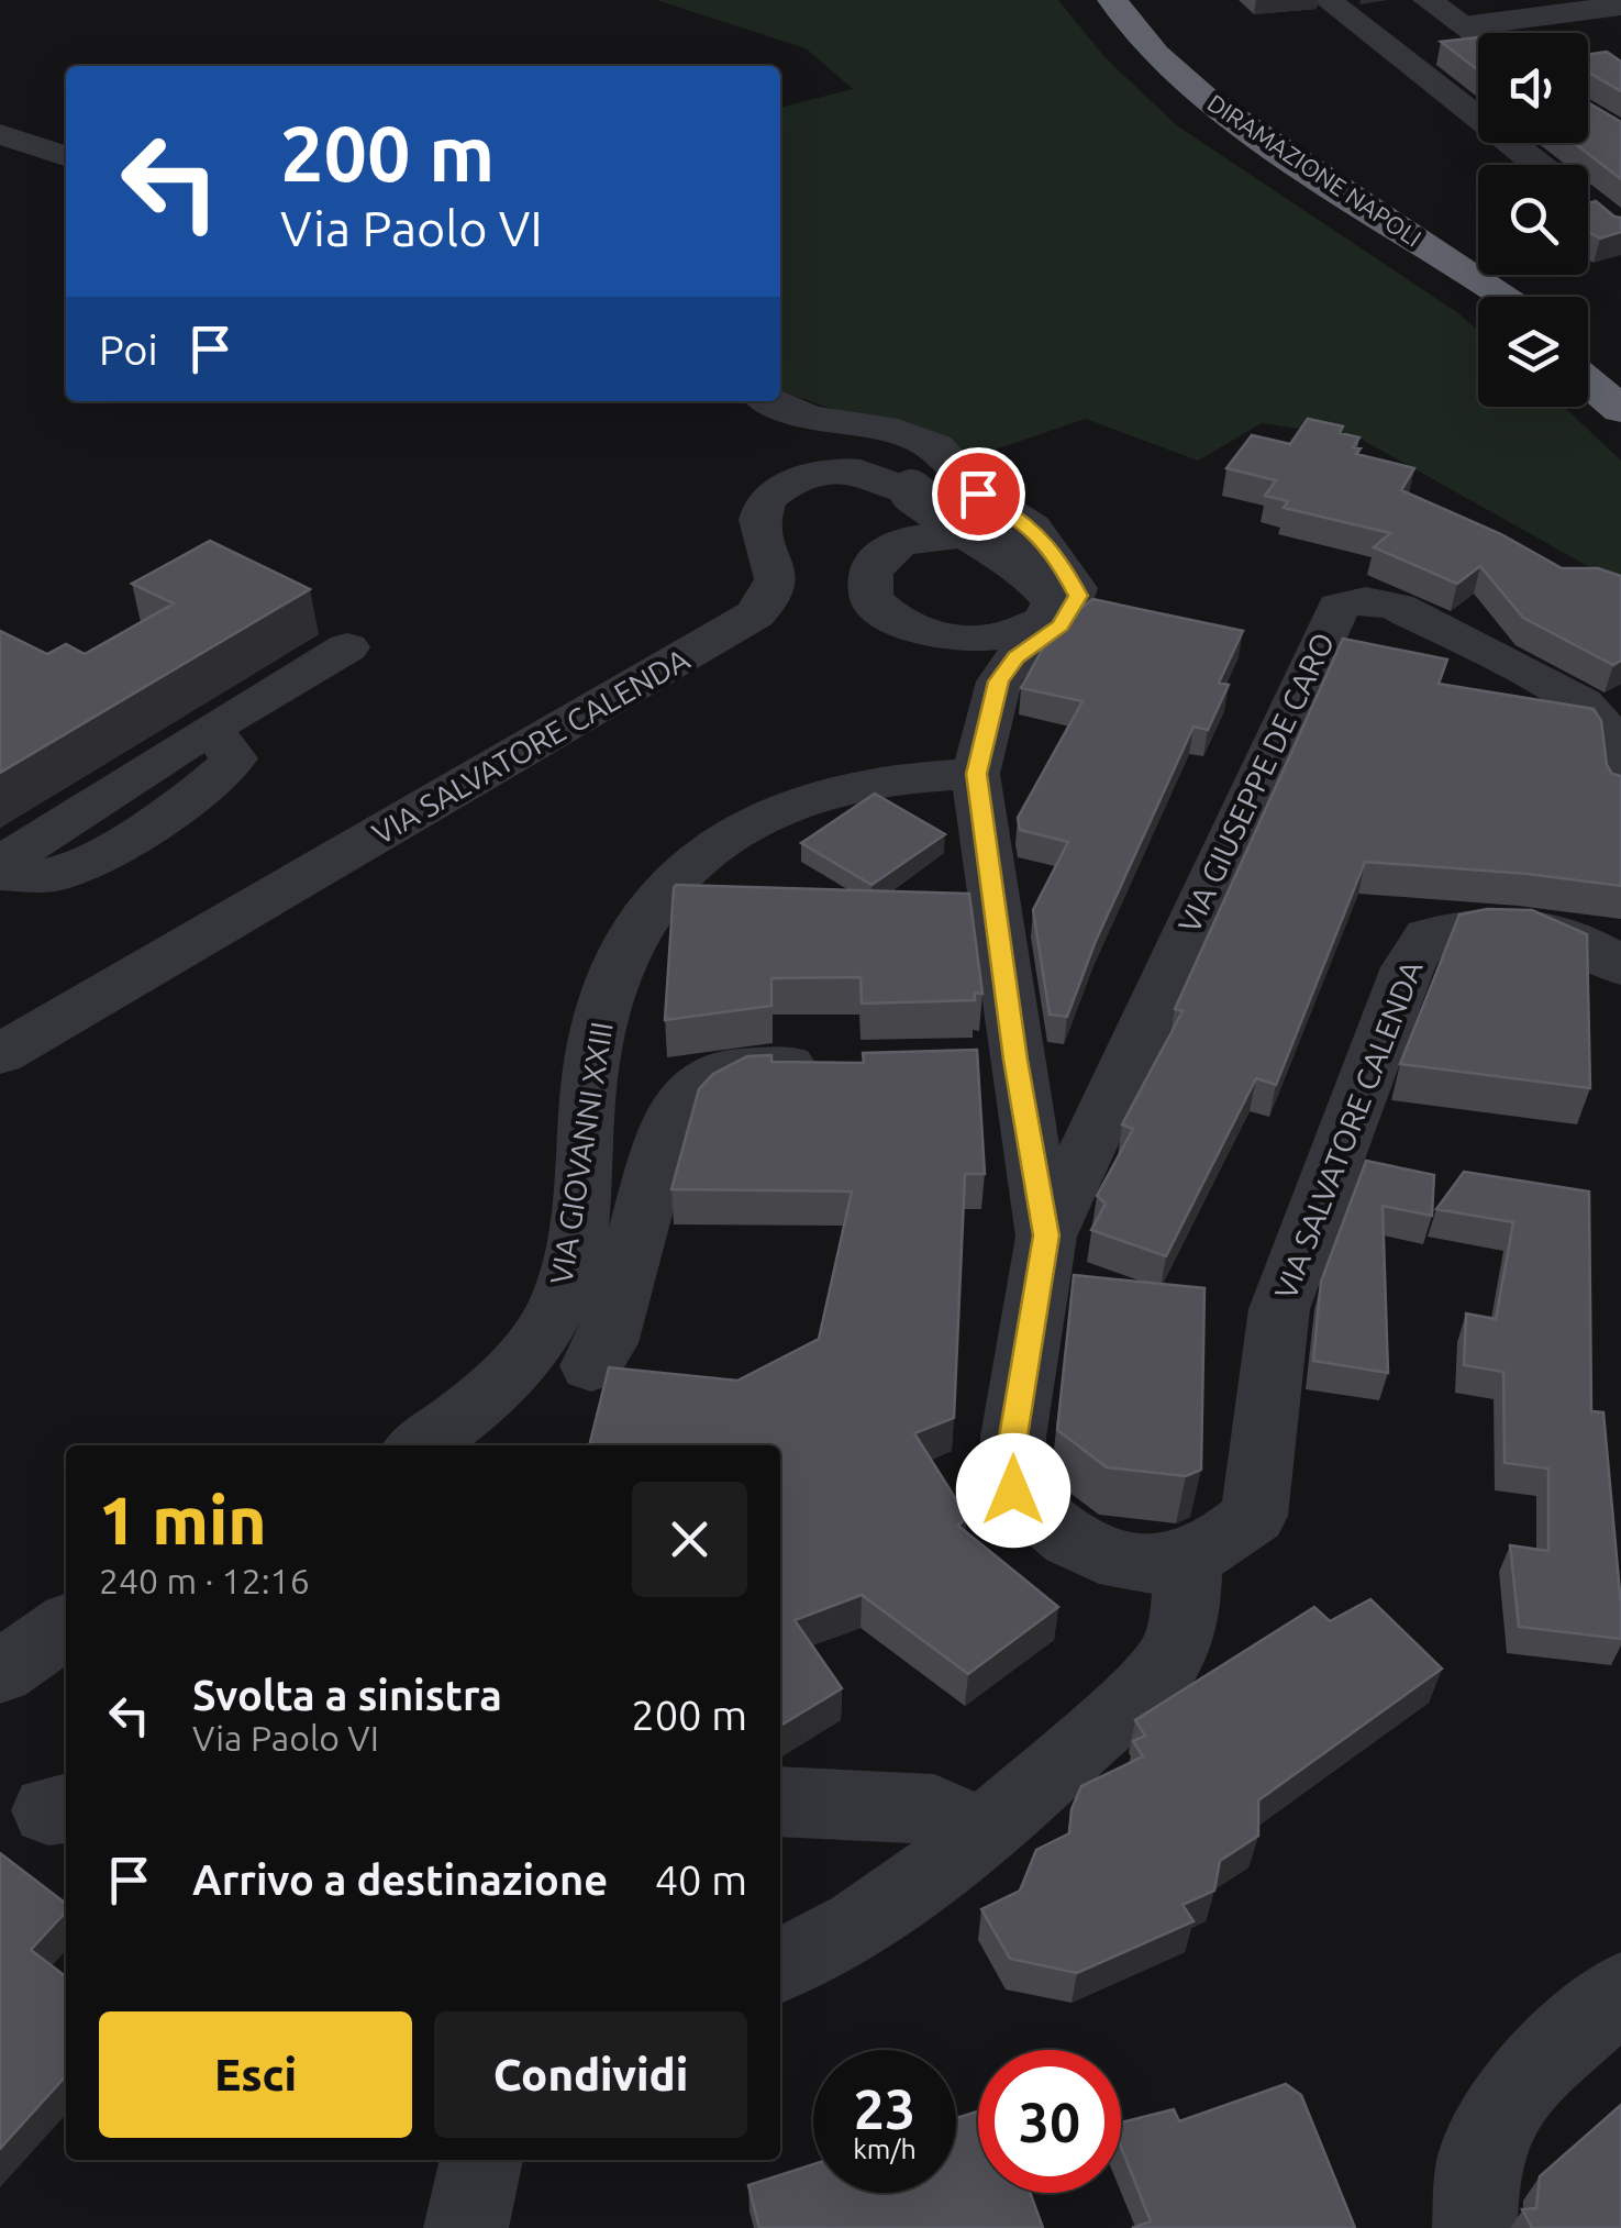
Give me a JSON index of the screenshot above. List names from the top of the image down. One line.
{"streets":{"highway":["DIRAMAZIONE NAPOLI"],"street":["VIA SALVATORE CALENDA","VIA GIUSEPPE DE CARO","VIA GIOVANNI XXIII"]},"crossings":[["VIA SALVATORE CALENDA","VIA GIUSEPPE DE CARO"],["VIA SALVATORE CALENDA","VIA GIOVANNI XXIII"]],"page":{"turn":["200 m","Via Paolo VI"],"then":"Poi","heading":["1 min","240 m · 12:16"],"list":[{"name":"Svolta a sinistra","note":"Via Paolo VI","value":"200 m"},{"name":"Arrivo a destinazione","value":"40 m"}],"buttons":["Esci","Condividi"],"speed":"23 km/h","limit":"30"}}
